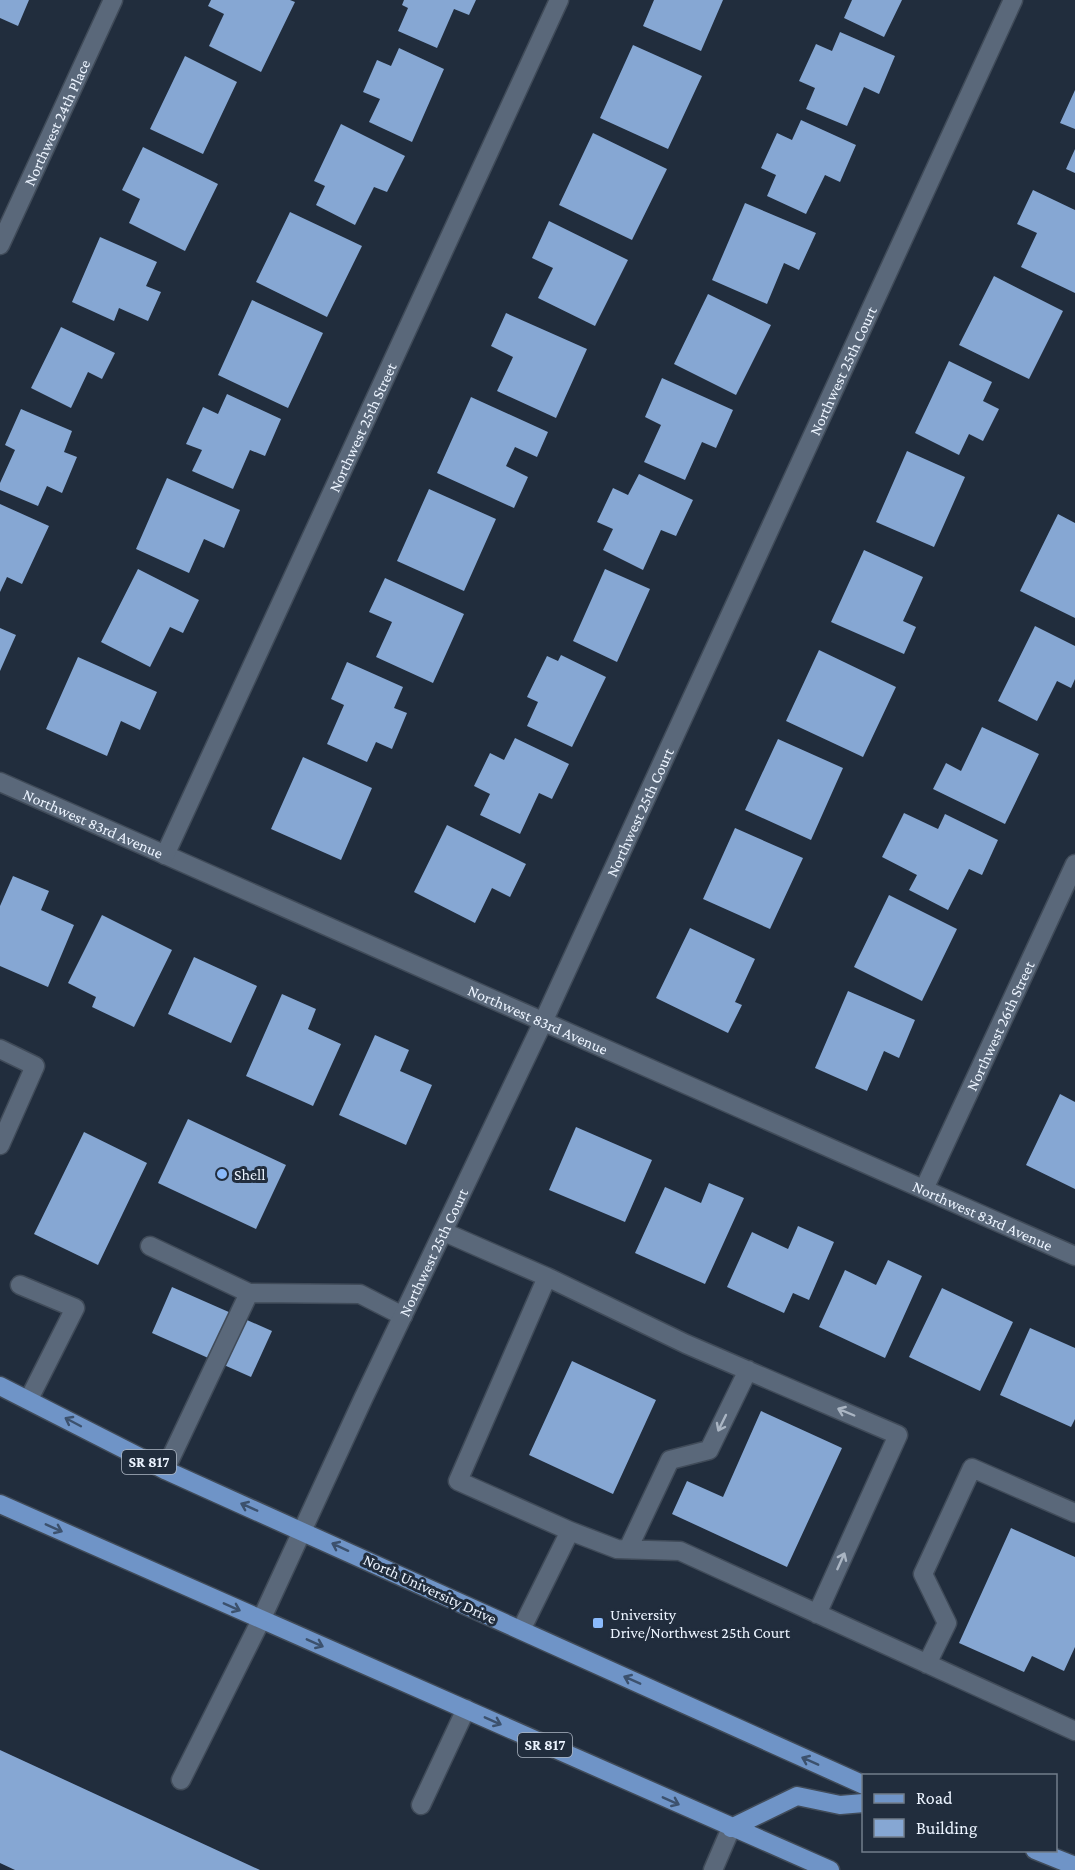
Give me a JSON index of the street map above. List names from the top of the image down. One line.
{"streets":{"main road":["SR 817","North University Drive"],"street":["Northwest 24th Place","Northwest 25th Court","Northwest 25th Street","Northwest 83rd Avenue","Northwest 26th Street"]},"crossings":[["Northwest 25th Court","Northwest 83rd Avenue"],["Northwest 25th Court","SR 817"],["Northwest 25th Court","North University Drive"],["Northwest 25th Street","Northwest 83rd Avenue"],["Northwest 83rd Avenue","Northwest 26th Street"]],"places":{"other":["Shell"],"transit":["University Drive/Northwest 25th Court"]},"legend":["Road","Building"]}
